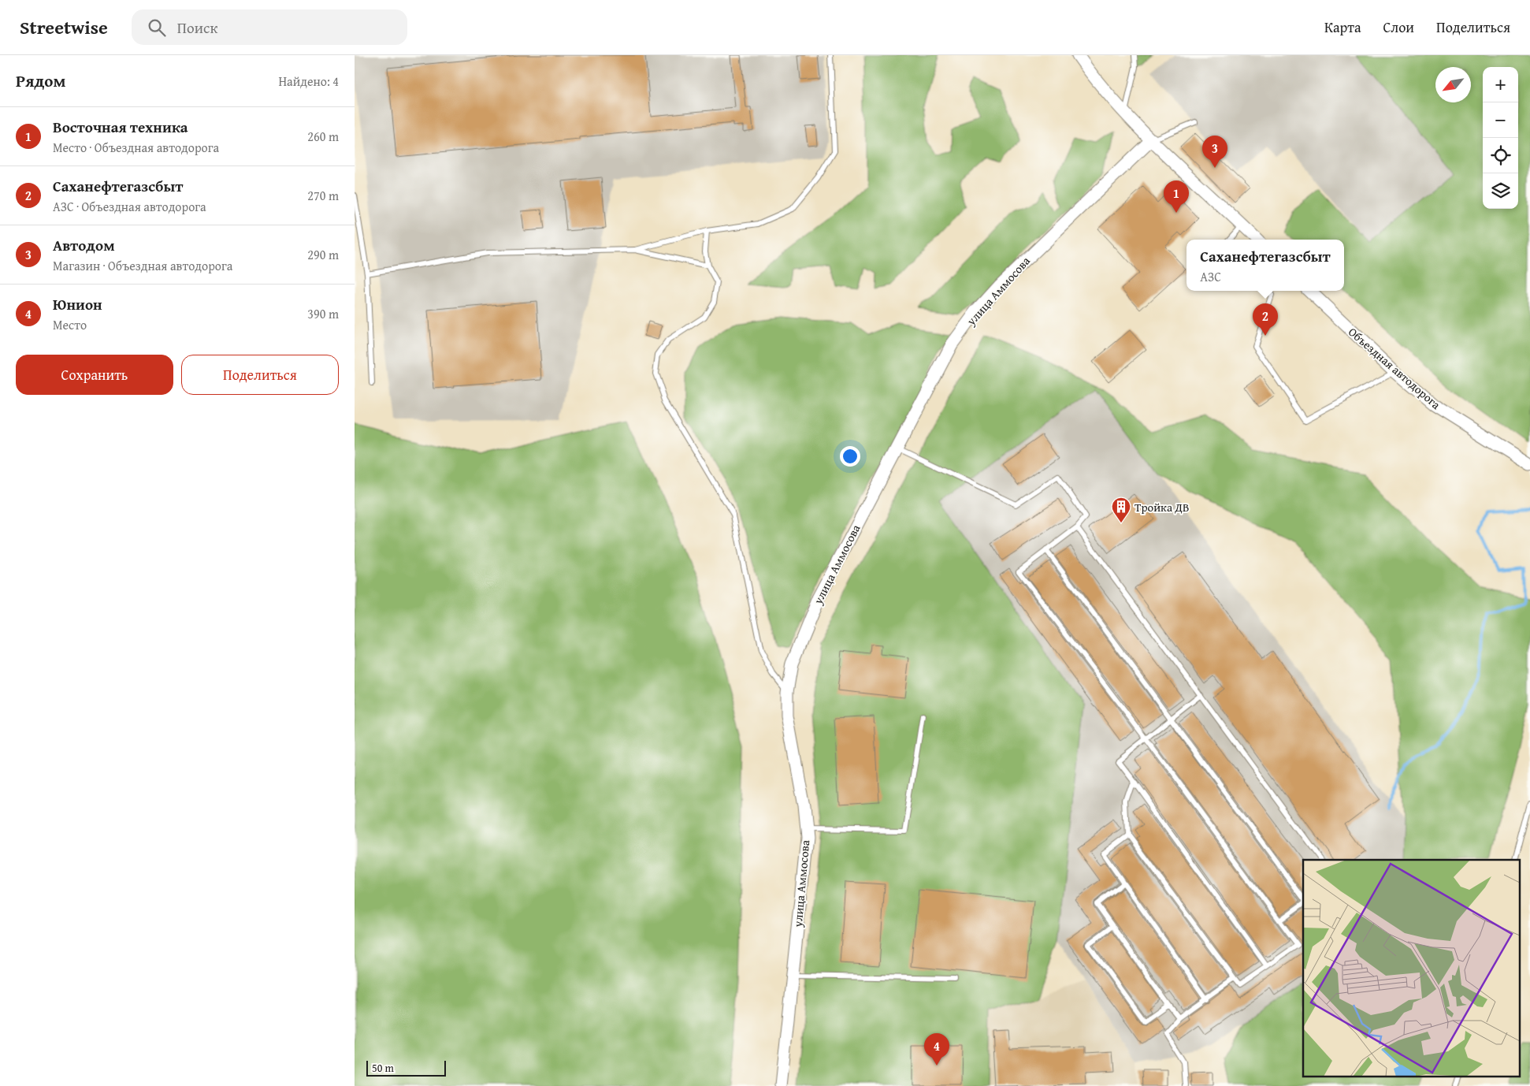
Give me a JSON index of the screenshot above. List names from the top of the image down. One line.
{"streets":{"street":["улица Аммосова","Объездная автодорога"]},"places":{"building":["Тройка ДВ"]},"scale_bar":"50 m","north":"bottom left","page":{"header":"Streetwise","search":"Поиск","nav":["Карта","Слои","Поделиться"],"heading":["Рядом","Найдено: 4"],"map_buttons":["+","−"],"list":[{"mark":"1","name":"Восточная техника","note":"Место · Объездная автодорога","value":"260 m"},{"mark":"2","name":"Саханефтегазсбыт","note":"АЗС · Объездная автодорога","value":"270 m"},{"mark":"3","name":"Автодом","note":"Магазин · Объездная автодорога","value":"290 m"},{"mark":"4","name":"Юнион","note":"Место","value":"390 m"}],"pins":["3","1","2","4"],"popup":["Саханефтегазсбыт","АЗС"],"buttons":["Сохранить","Поделиться"],"scale":"50 m"}}
